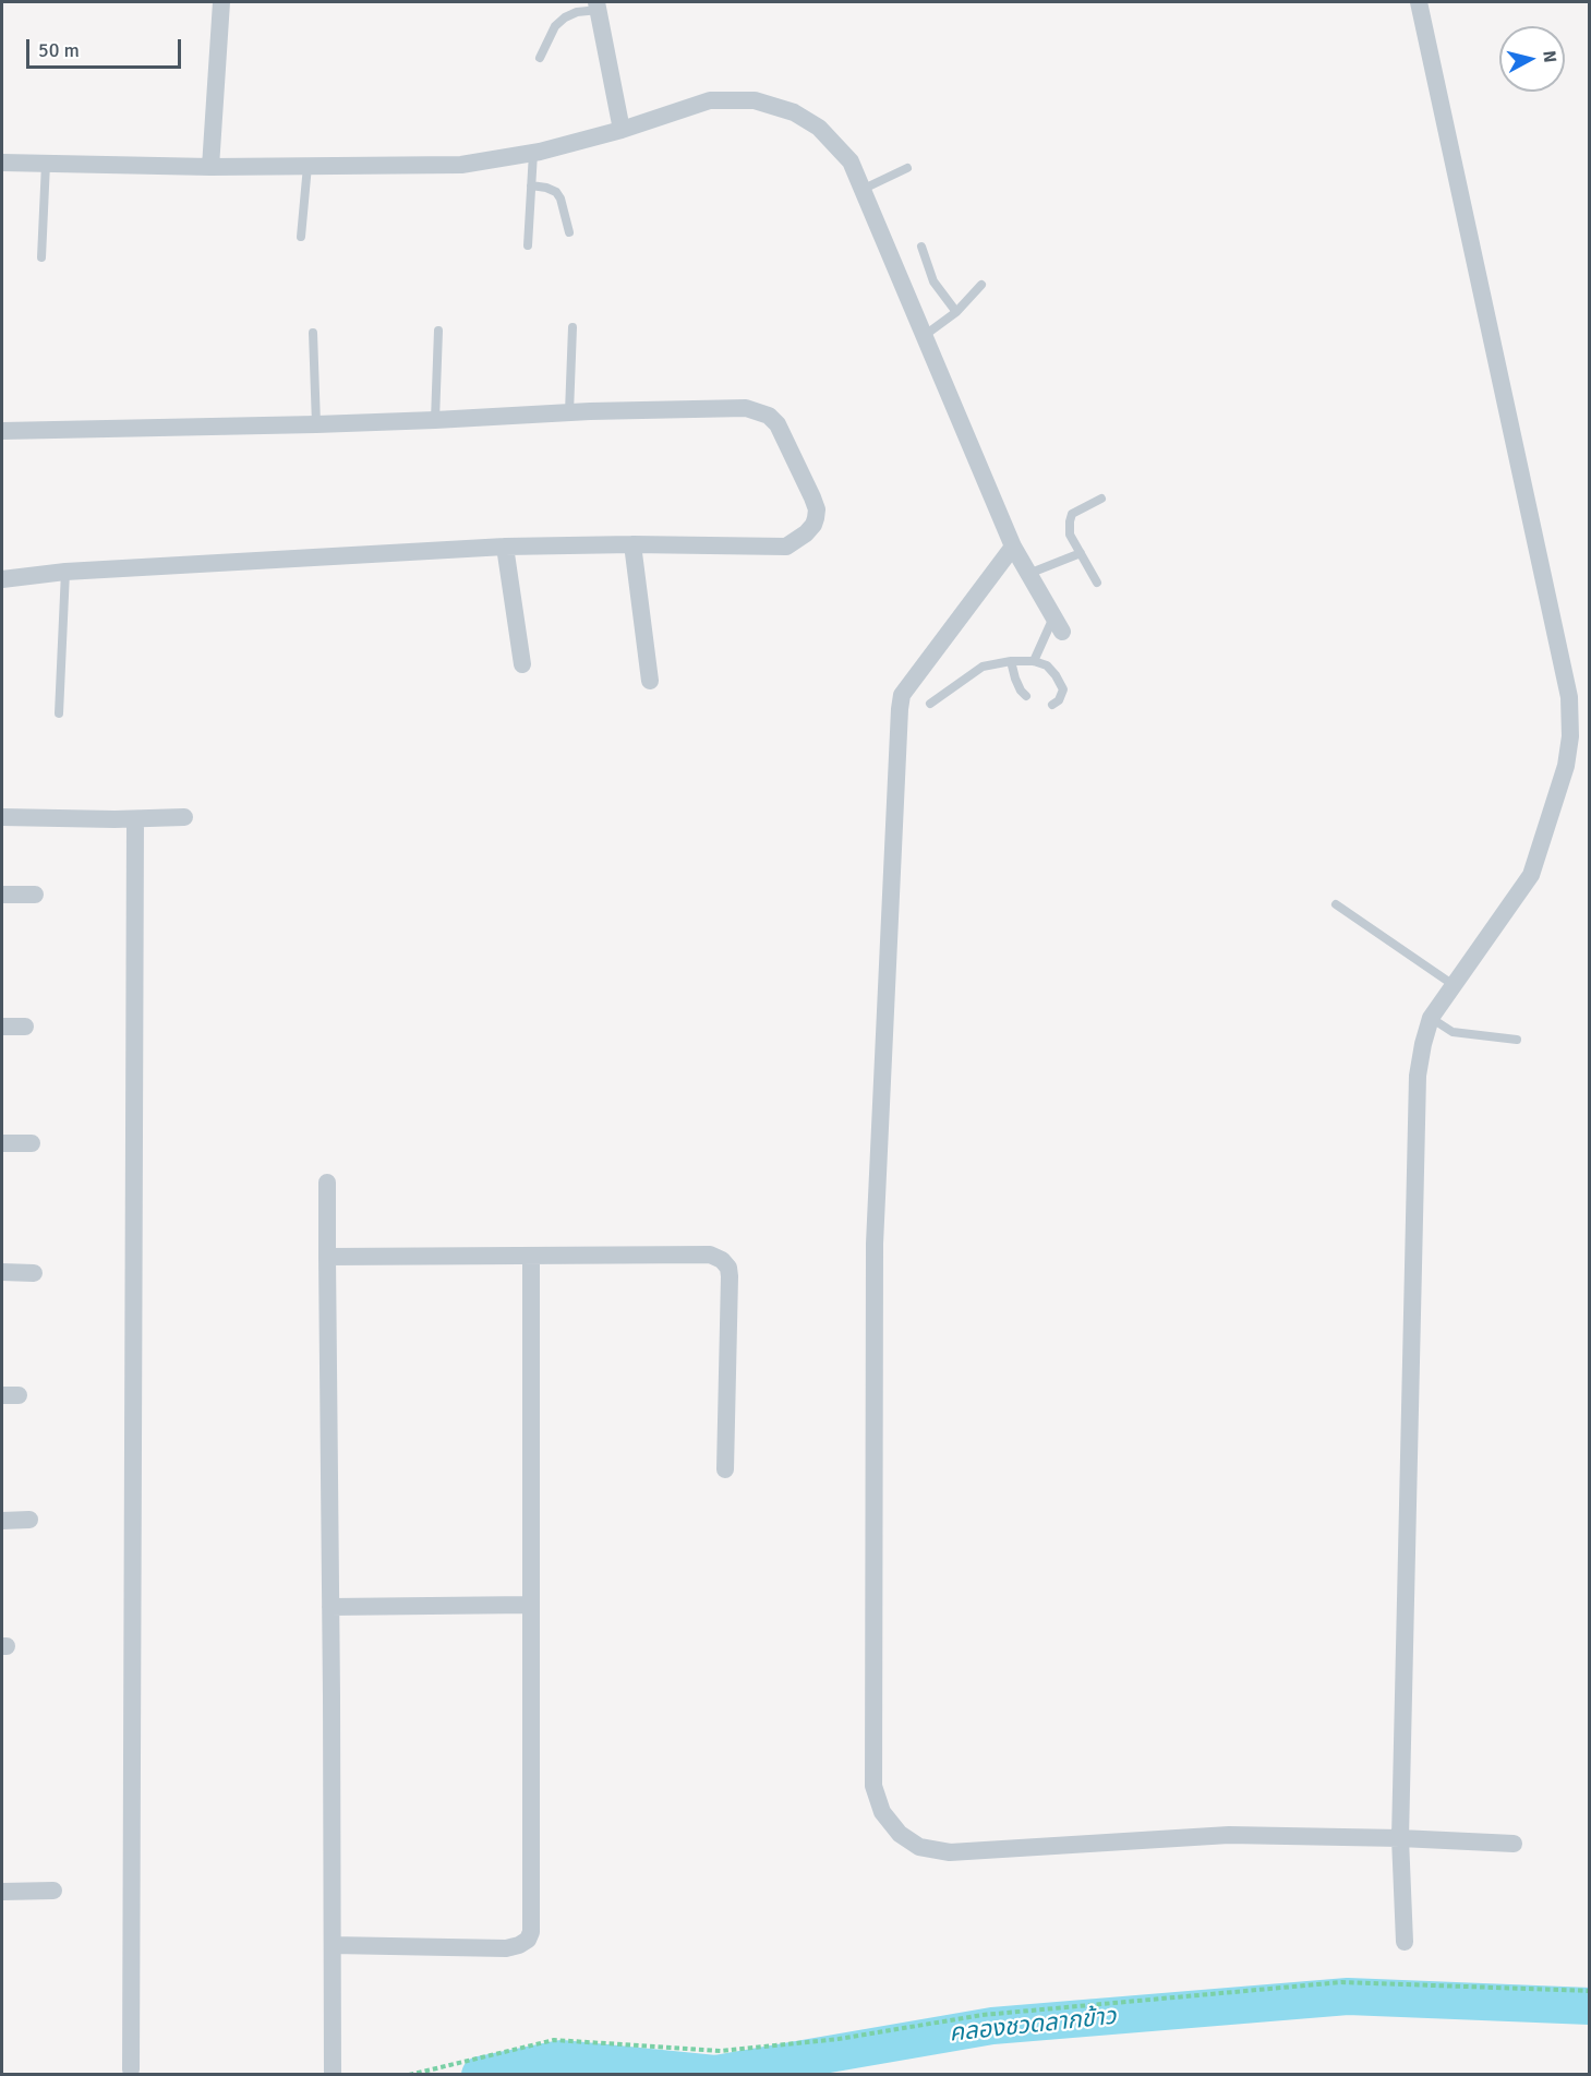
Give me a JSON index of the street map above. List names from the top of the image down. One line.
{"water":["คลองชวดลากข้าว"],"scale_bar":"50 m","north":"right"}
